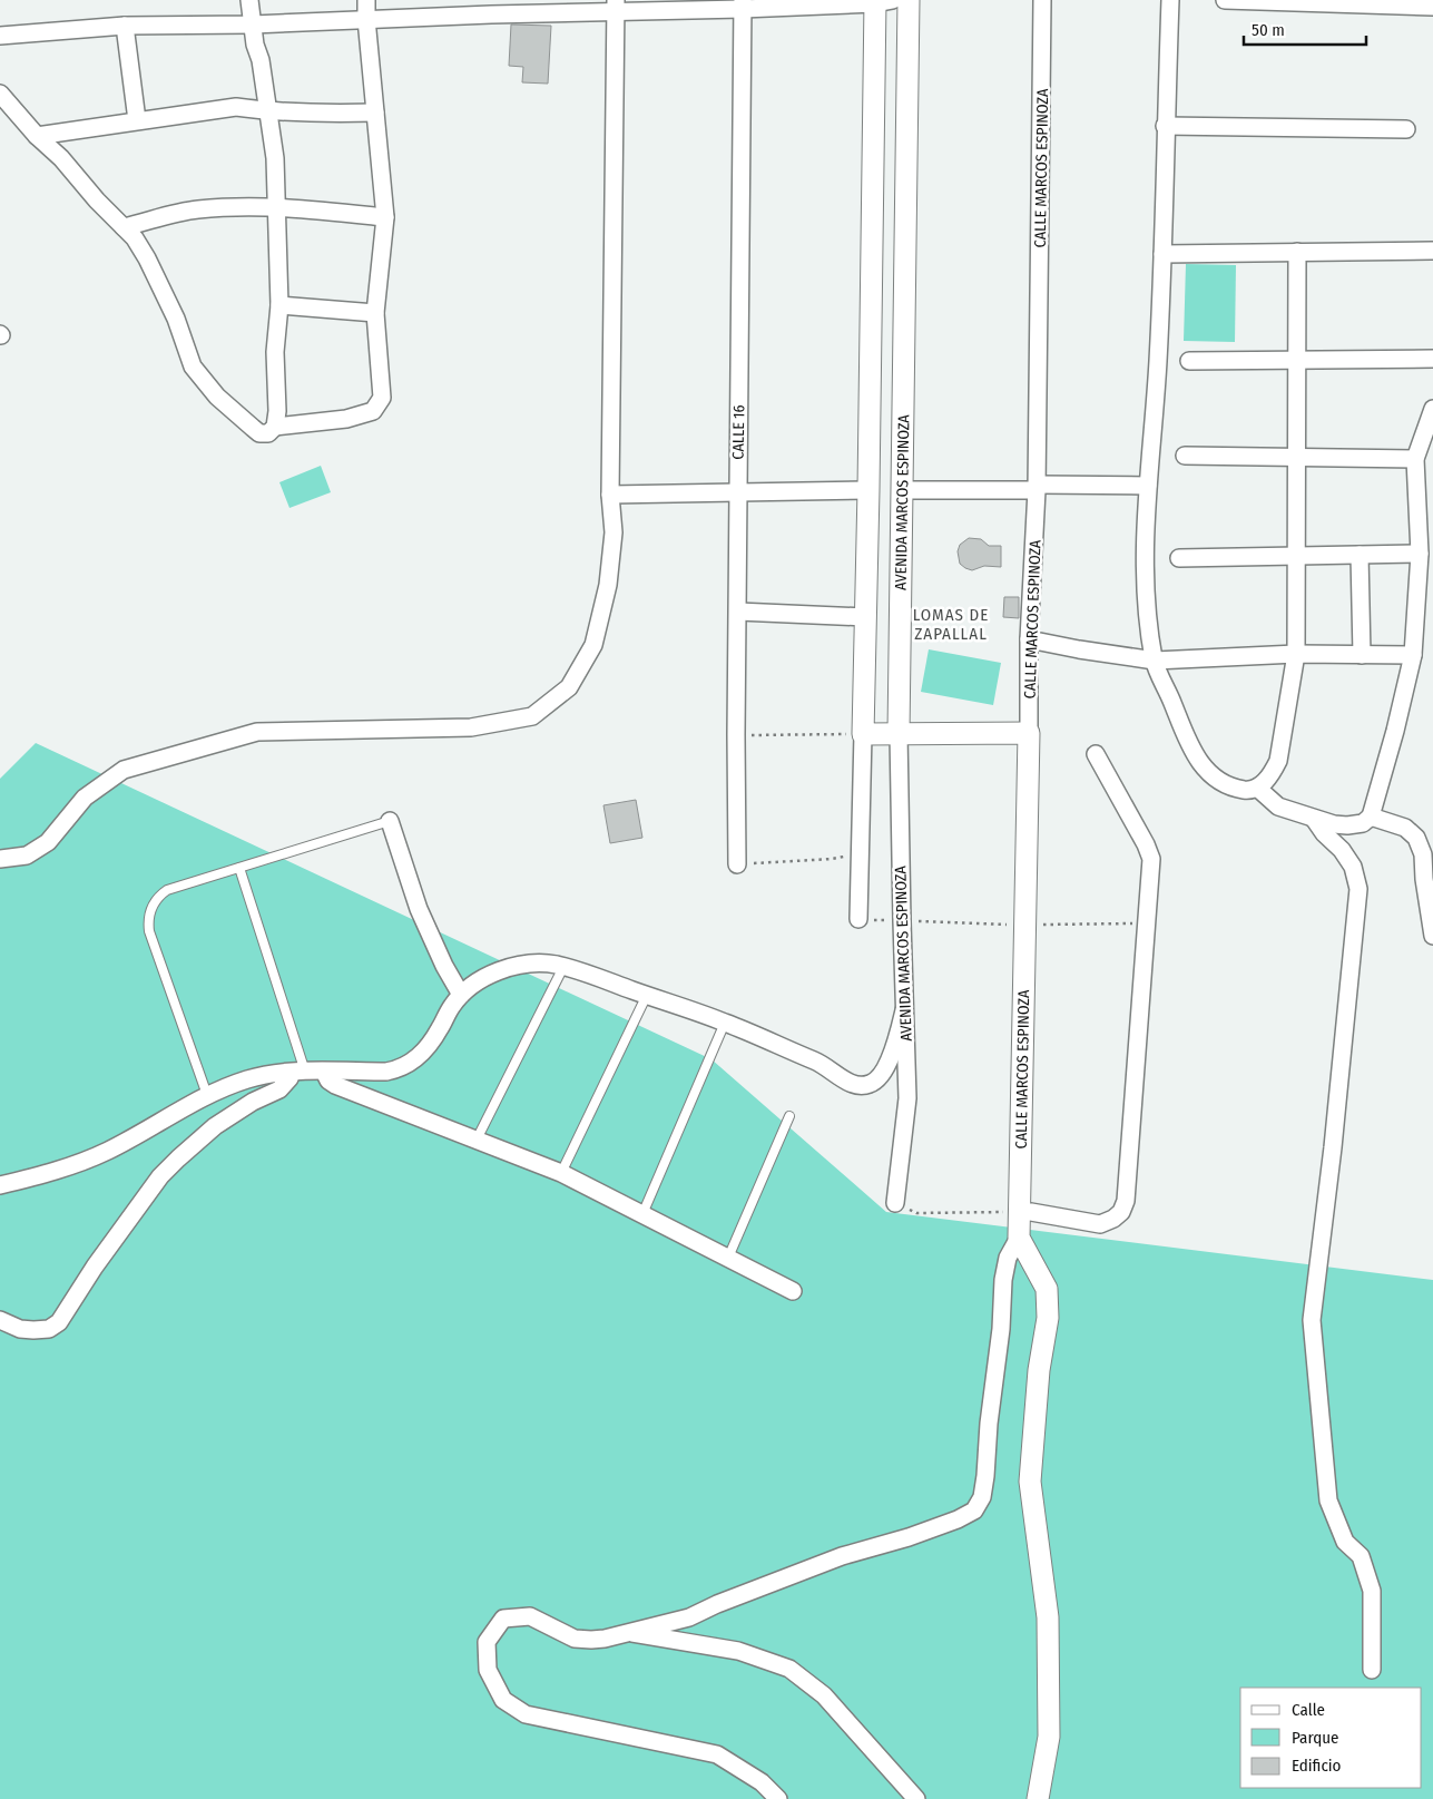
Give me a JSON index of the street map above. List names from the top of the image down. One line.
{"streets":{"street":["CALLE MARCOS ESPINOZA","CALLE 16","AVENIDA MARCOS ESPINOZA"]},"districts":["LOMAS DE ZAPALLAL"],"legend":["Calle","Parque","Edificio"],"scale_bar":"50 m"}
